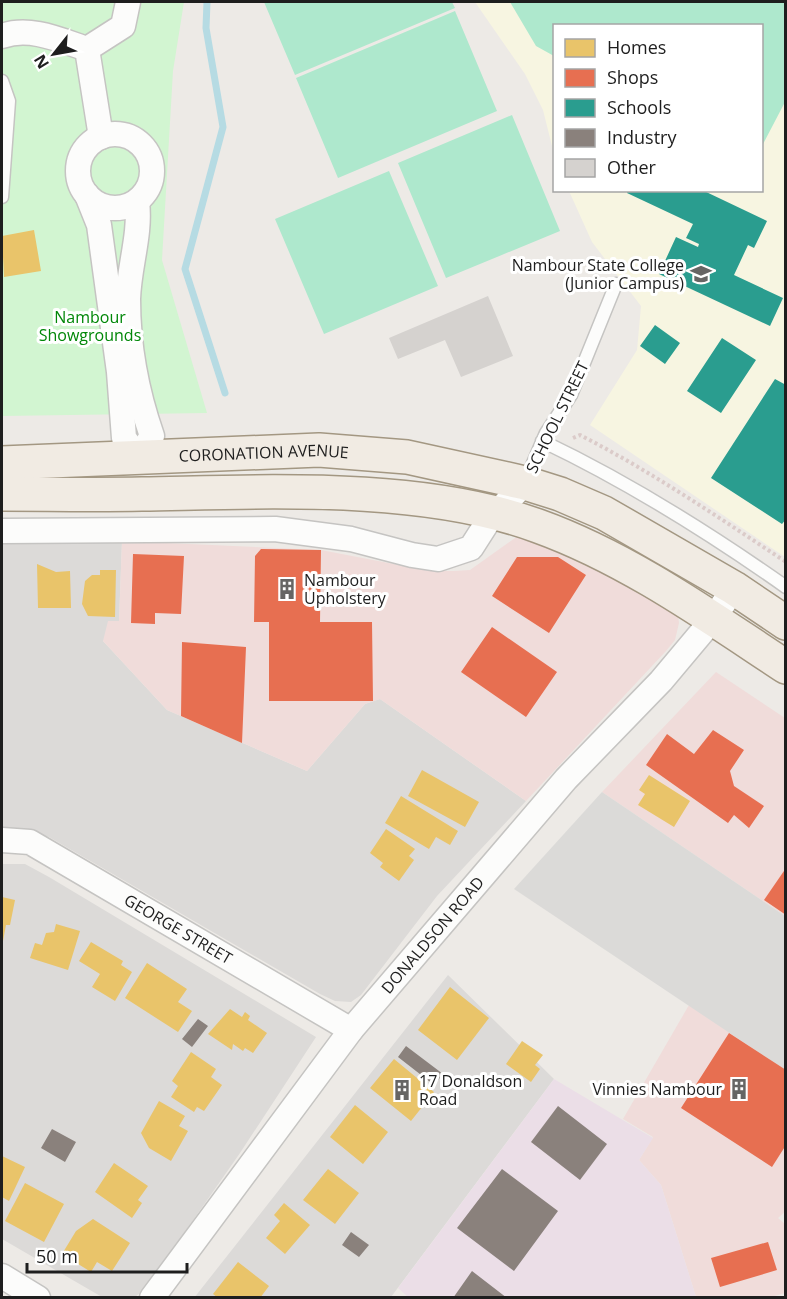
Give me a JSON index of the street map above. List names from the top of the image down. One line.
{"streets":{"main road":["CORONATION AVENUE"],"street":["GEORGE STREET","DONALDSON ROAD"],"lane":["SCHOOL STREET"]},"crossings":[["SCHOOL STREET","CORONATION AVENUE"],["CORONATION AVENUE","DONALDSON ROAD"],["GEORGE STREET","DONALDSON ROAD"]],"parks":["Nambour Showgrounds"],"places":{"school or university":["Nambour State College (Junior Campus)"],"building":["Nambour Upholstery","Vinnies Nambour","17 Donaldson Road"]},"legend":["Homes","Shops","Schools","Industry","Other"],"scale_bar":"50 m","north":"bottom left"}
